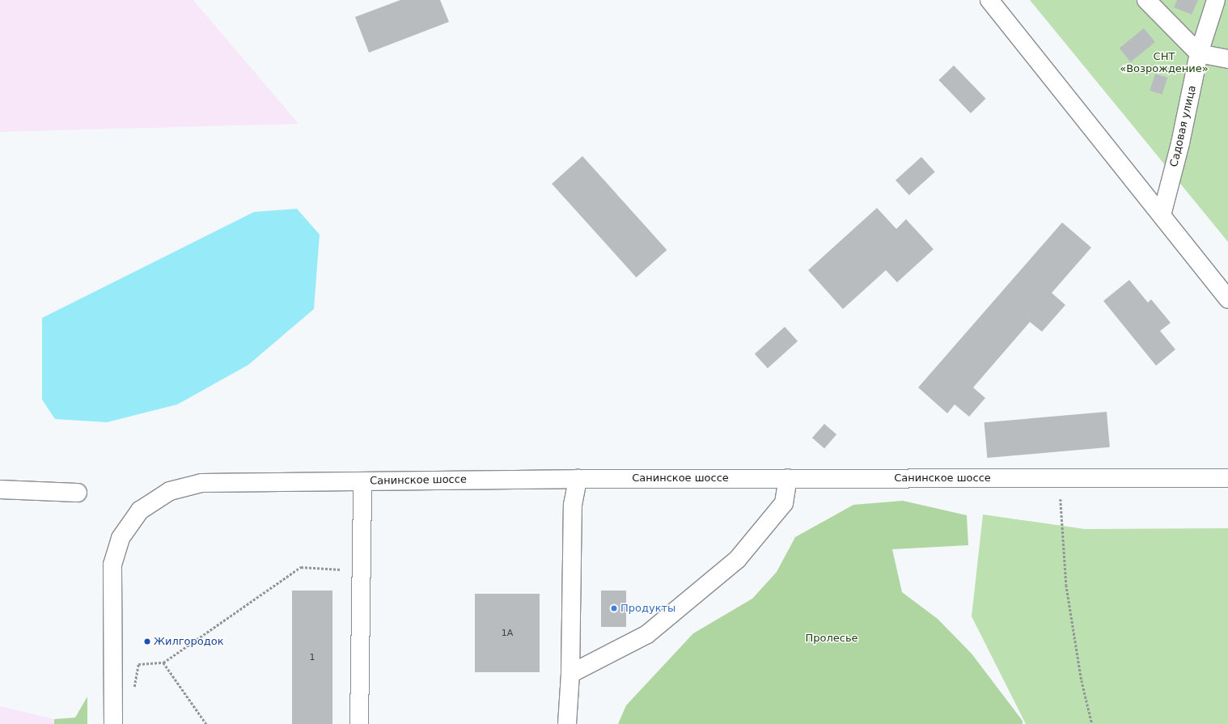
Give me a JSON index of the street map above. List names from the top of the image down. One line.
{"streets":{"street":["Садовая улица","Санинское шоссе"]},"parks":["СНТ «Возрождение»","Пролесье"],"places":["Продукты","Жилгородок"],"house_numbers":["1А","1"]}
